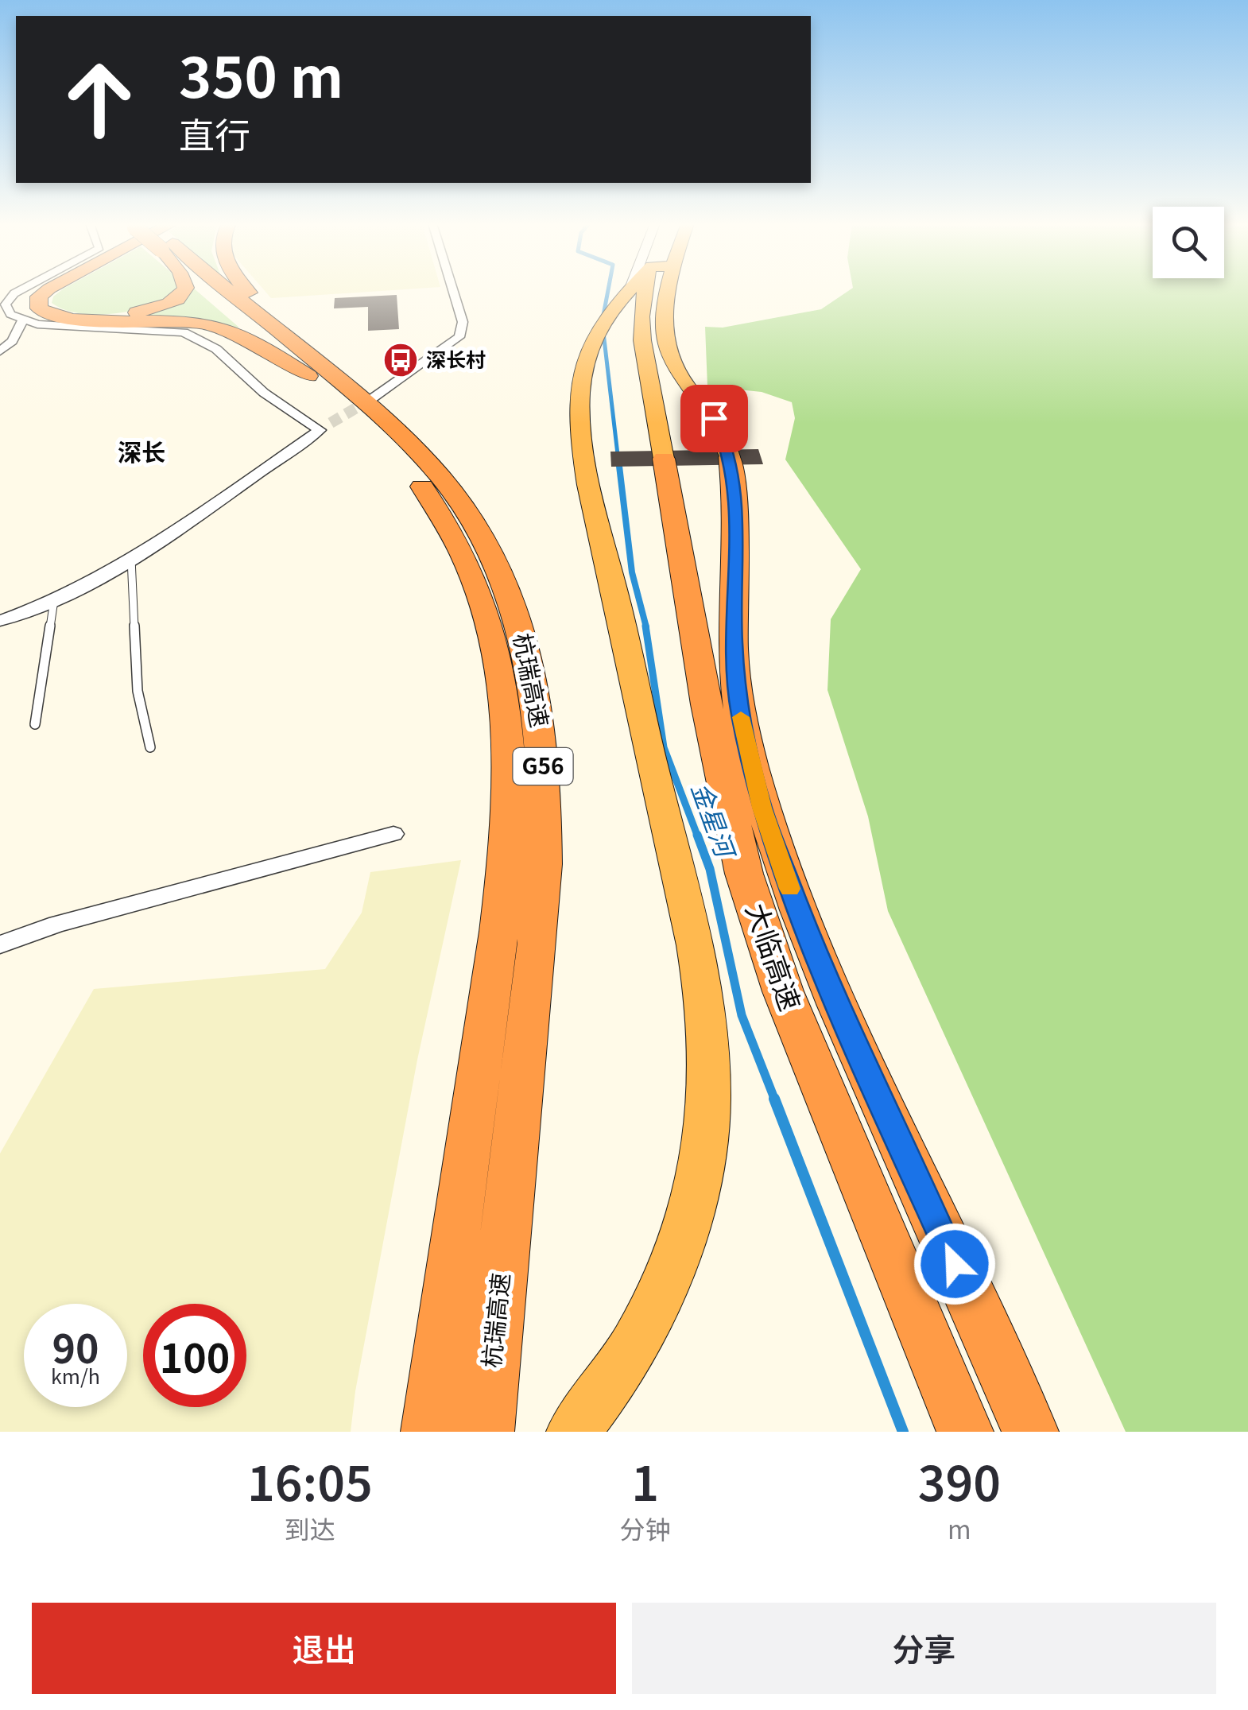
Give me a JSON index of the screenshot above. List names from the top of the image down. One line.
{"streets":{"highway":["杭瑞高速","G56","大临高速"]},"districts":["深长"],"water":["金星河"],"places":{"bus stop":["深长村"]},"page":{"turn":["350 m","直行"],"speed":"90 km/h","limit":"100","eta":["16:05","到达","1","分钟","390","m"],"buttons":["退出","分享"]}}
